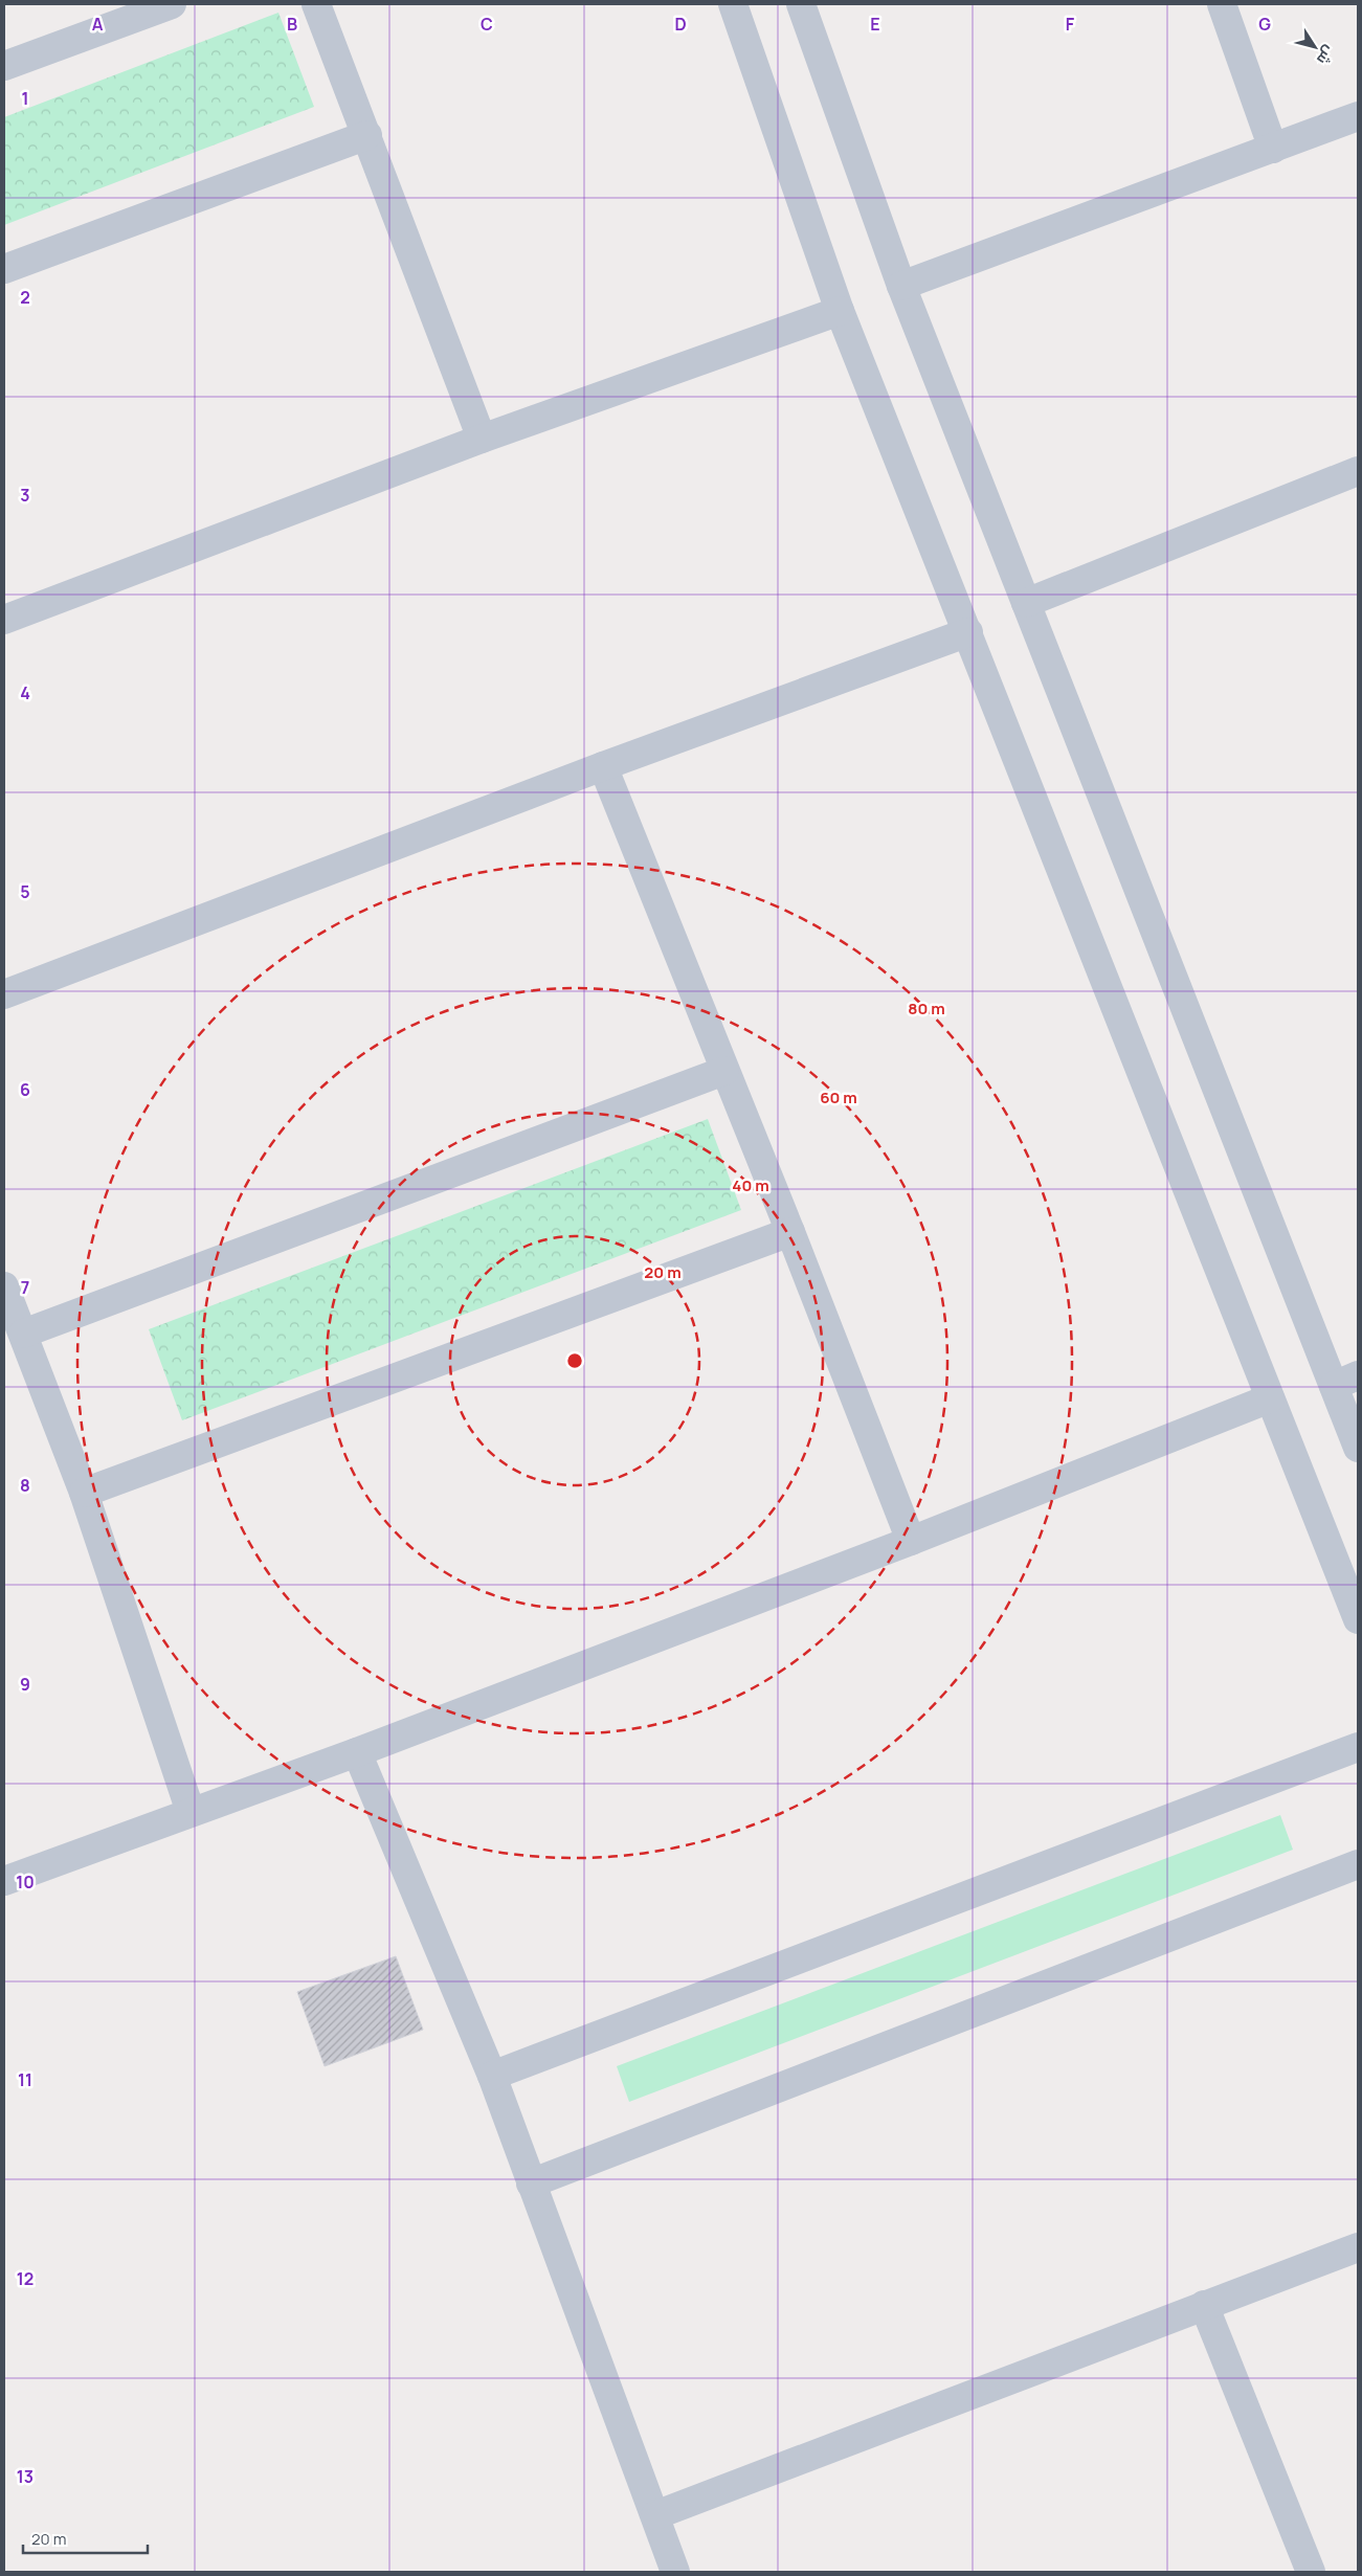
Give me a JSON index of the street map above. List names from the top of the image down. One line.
{"scale_bar":"20 m","north":"bottom right","grid":{"columns":["A","B","C","D","E","F","G"],"rows":["1","2","3","4","5","6","7","8","9","10","11","12","13"]},"rings":["80 m","60 m","40 m","20 m"]}
